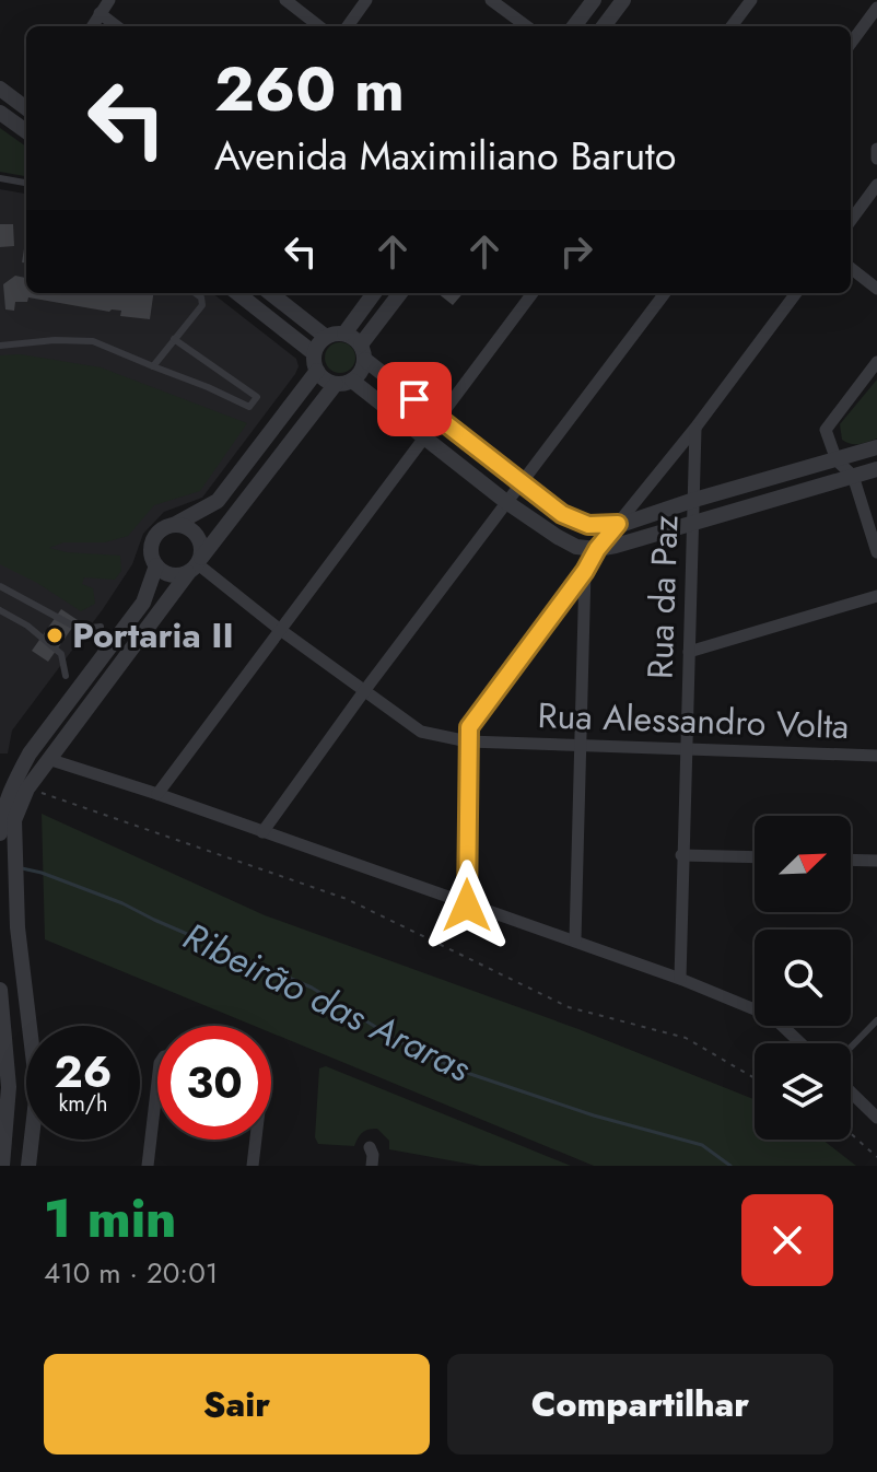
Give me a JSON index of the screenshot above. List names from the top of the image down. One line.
{"streets":{"street":["Rua da Paz","Rua Alessandro Volta"]},"crossings":[["Rua da Paz","Rua Alessandro Volta"]],"water":["Ribeirão das Araras"],"places":["Portaria II"],"north":"top right","page":{"turn":["260 m","Avenida Maximiliano Baruto"],"speed":"26 km/h","limit":"30","heading":["1 min","410 m · 20:01"],"buttons":["Sair","Compartilhar"]}}
